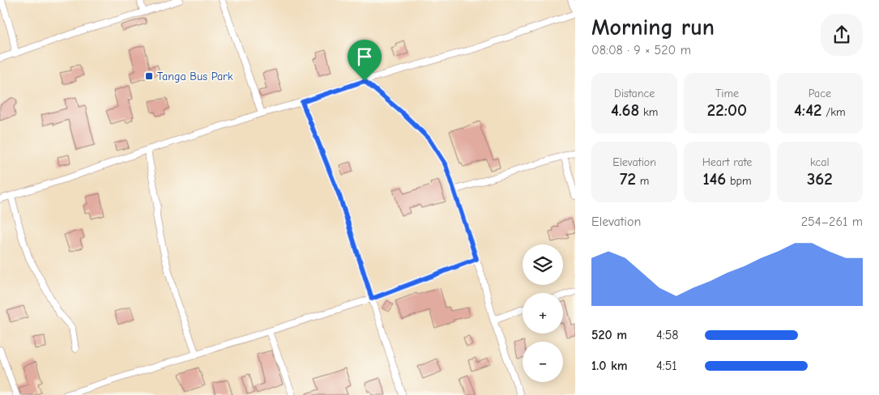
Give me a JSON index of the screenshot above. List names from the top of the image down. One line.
{"places":{"transit":["Tanga Bus Park"]},"page":{"heading":["Morning run","08:08 · 9 × 520 m"],"stats":[["Distance","4.68 km"],["Time","22:00"],["Pace","4:42 /km"],["Elevation","72 m"],["Heart rate","146 bpm"],["kcal","362"]],"chart":["Elevation","254–261 m"],"map_buttons":["+","−"],"list":[{"name":"520 m","note":"4:58"},{"name":"1.0 km","note":"4:51"}]}}
